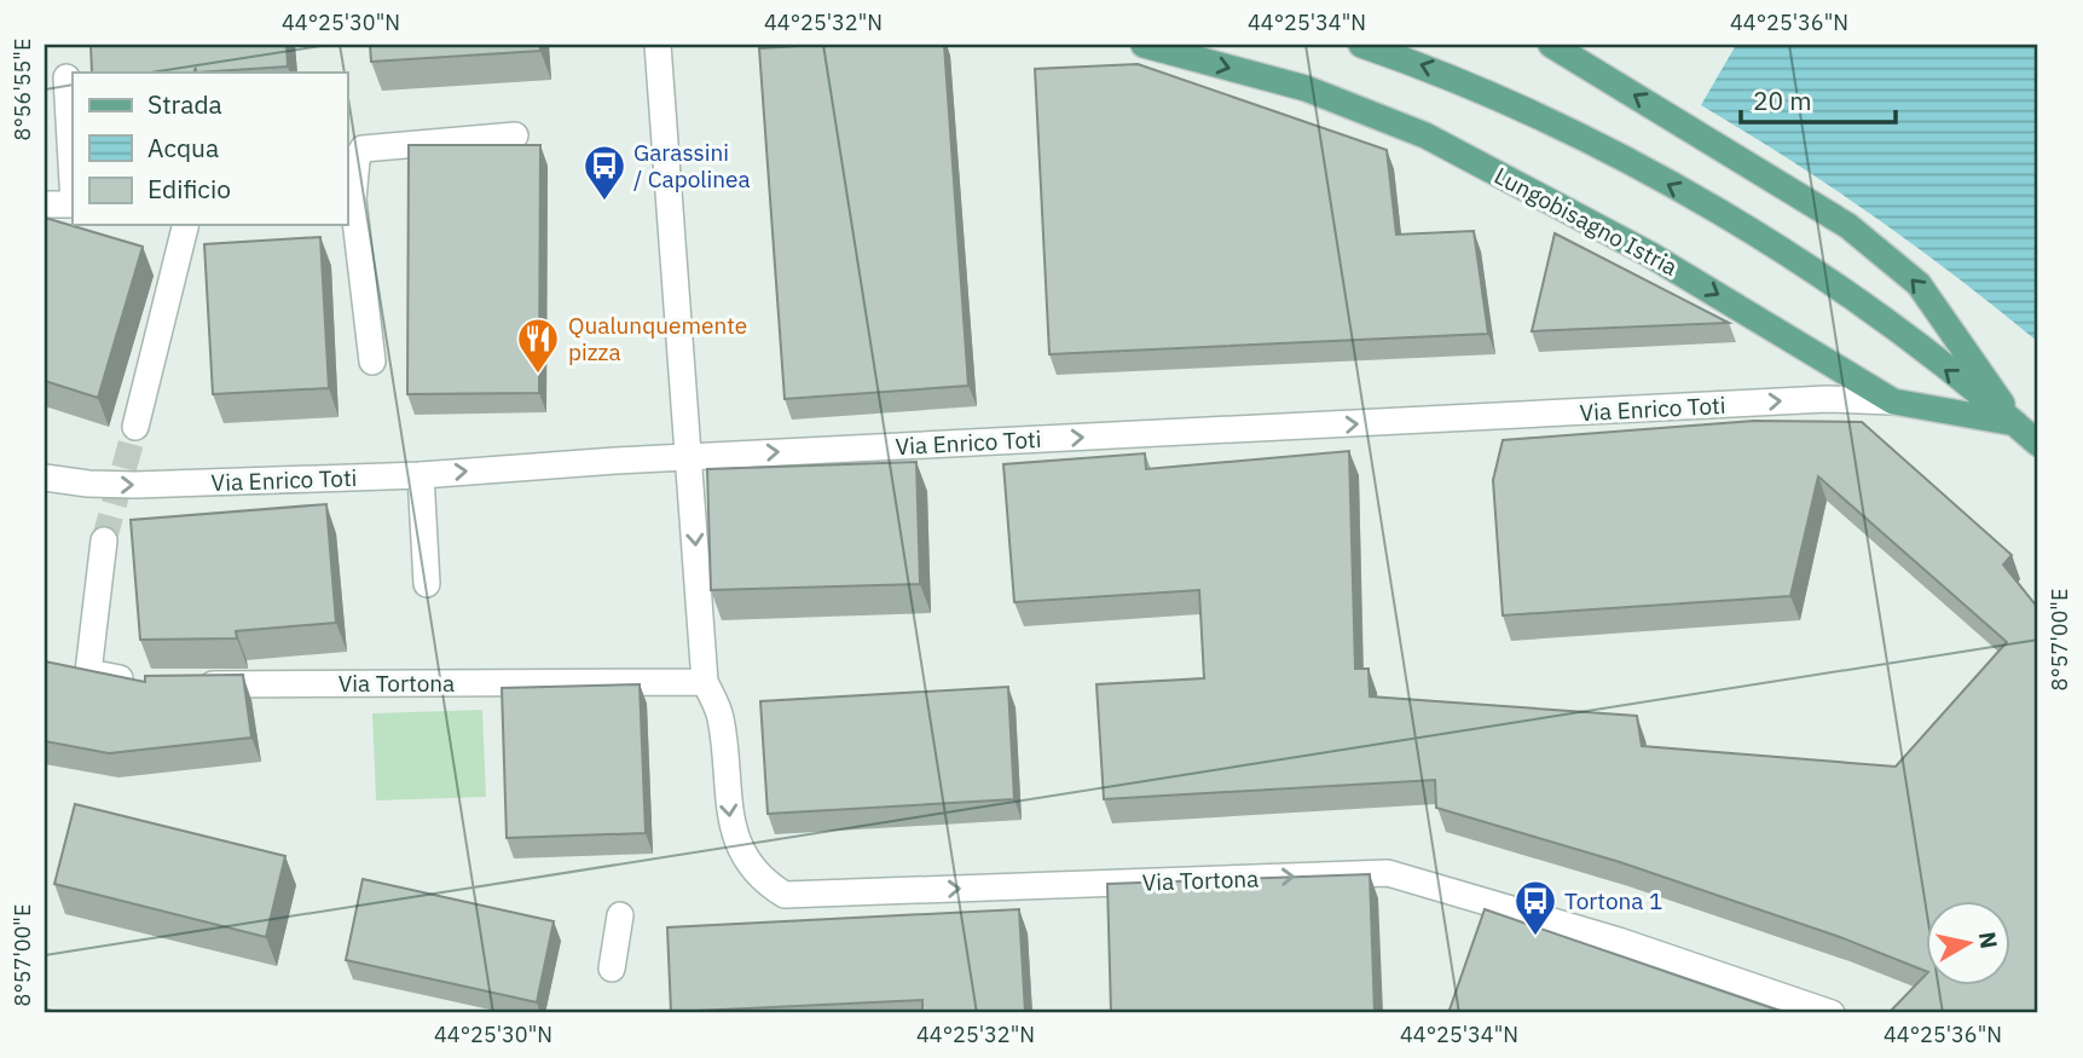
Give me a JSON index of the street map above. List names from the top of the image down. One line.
{"streets":{"main road":["Lungobisagno Istria"],"street":["Via Enrico Toti","Via Tortona"]},"crossings":[["Lungobisagno Istria","Via Enrico Toti"],["Via Enrico Toti","Via Tortona"]],"one_way":["Via Enrico Toti","Via Tortona"],"places":{"bus stop":["Garassini / Capolinea","Tortona 1"],"restaurant":["Qualunquemente pizza"]},"legend":["Strada","Acqua","Edificio"],"scale_bar":"20 m","north":"right","coordinates":["44°25'30\"N","44°25'32\"N","44°25'34\"N","44°25'36\"N","8°56'55\"E","8°57'00\"E"]}
